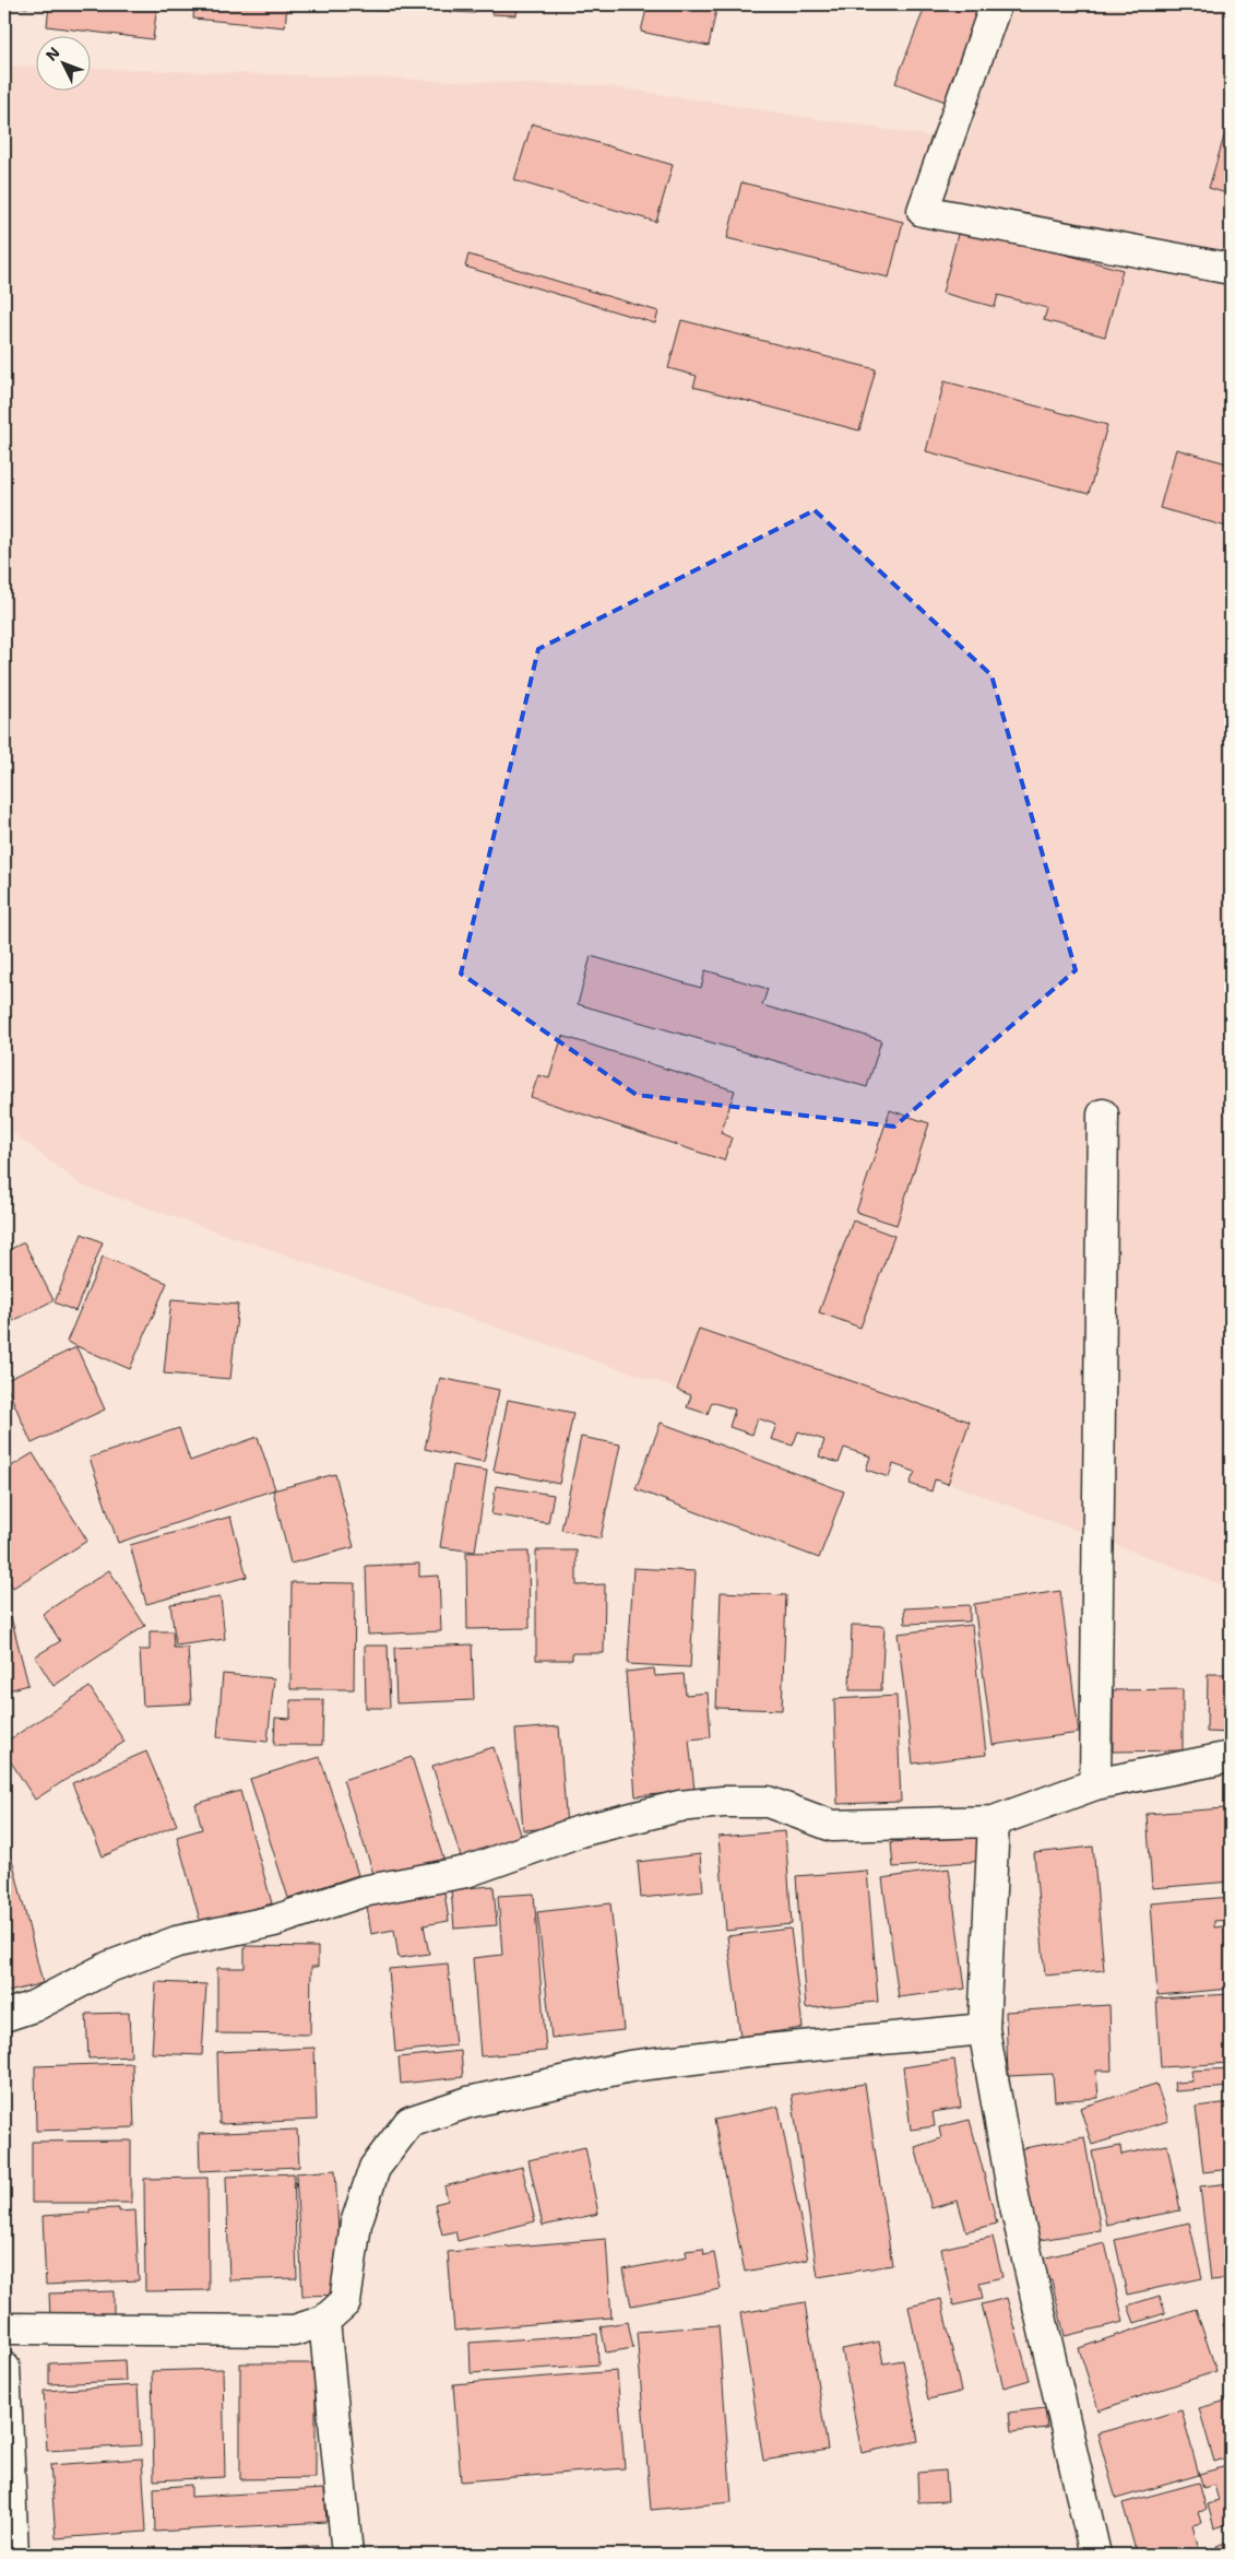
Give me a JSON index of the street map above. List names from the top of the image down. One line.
{"north":"top left"}
